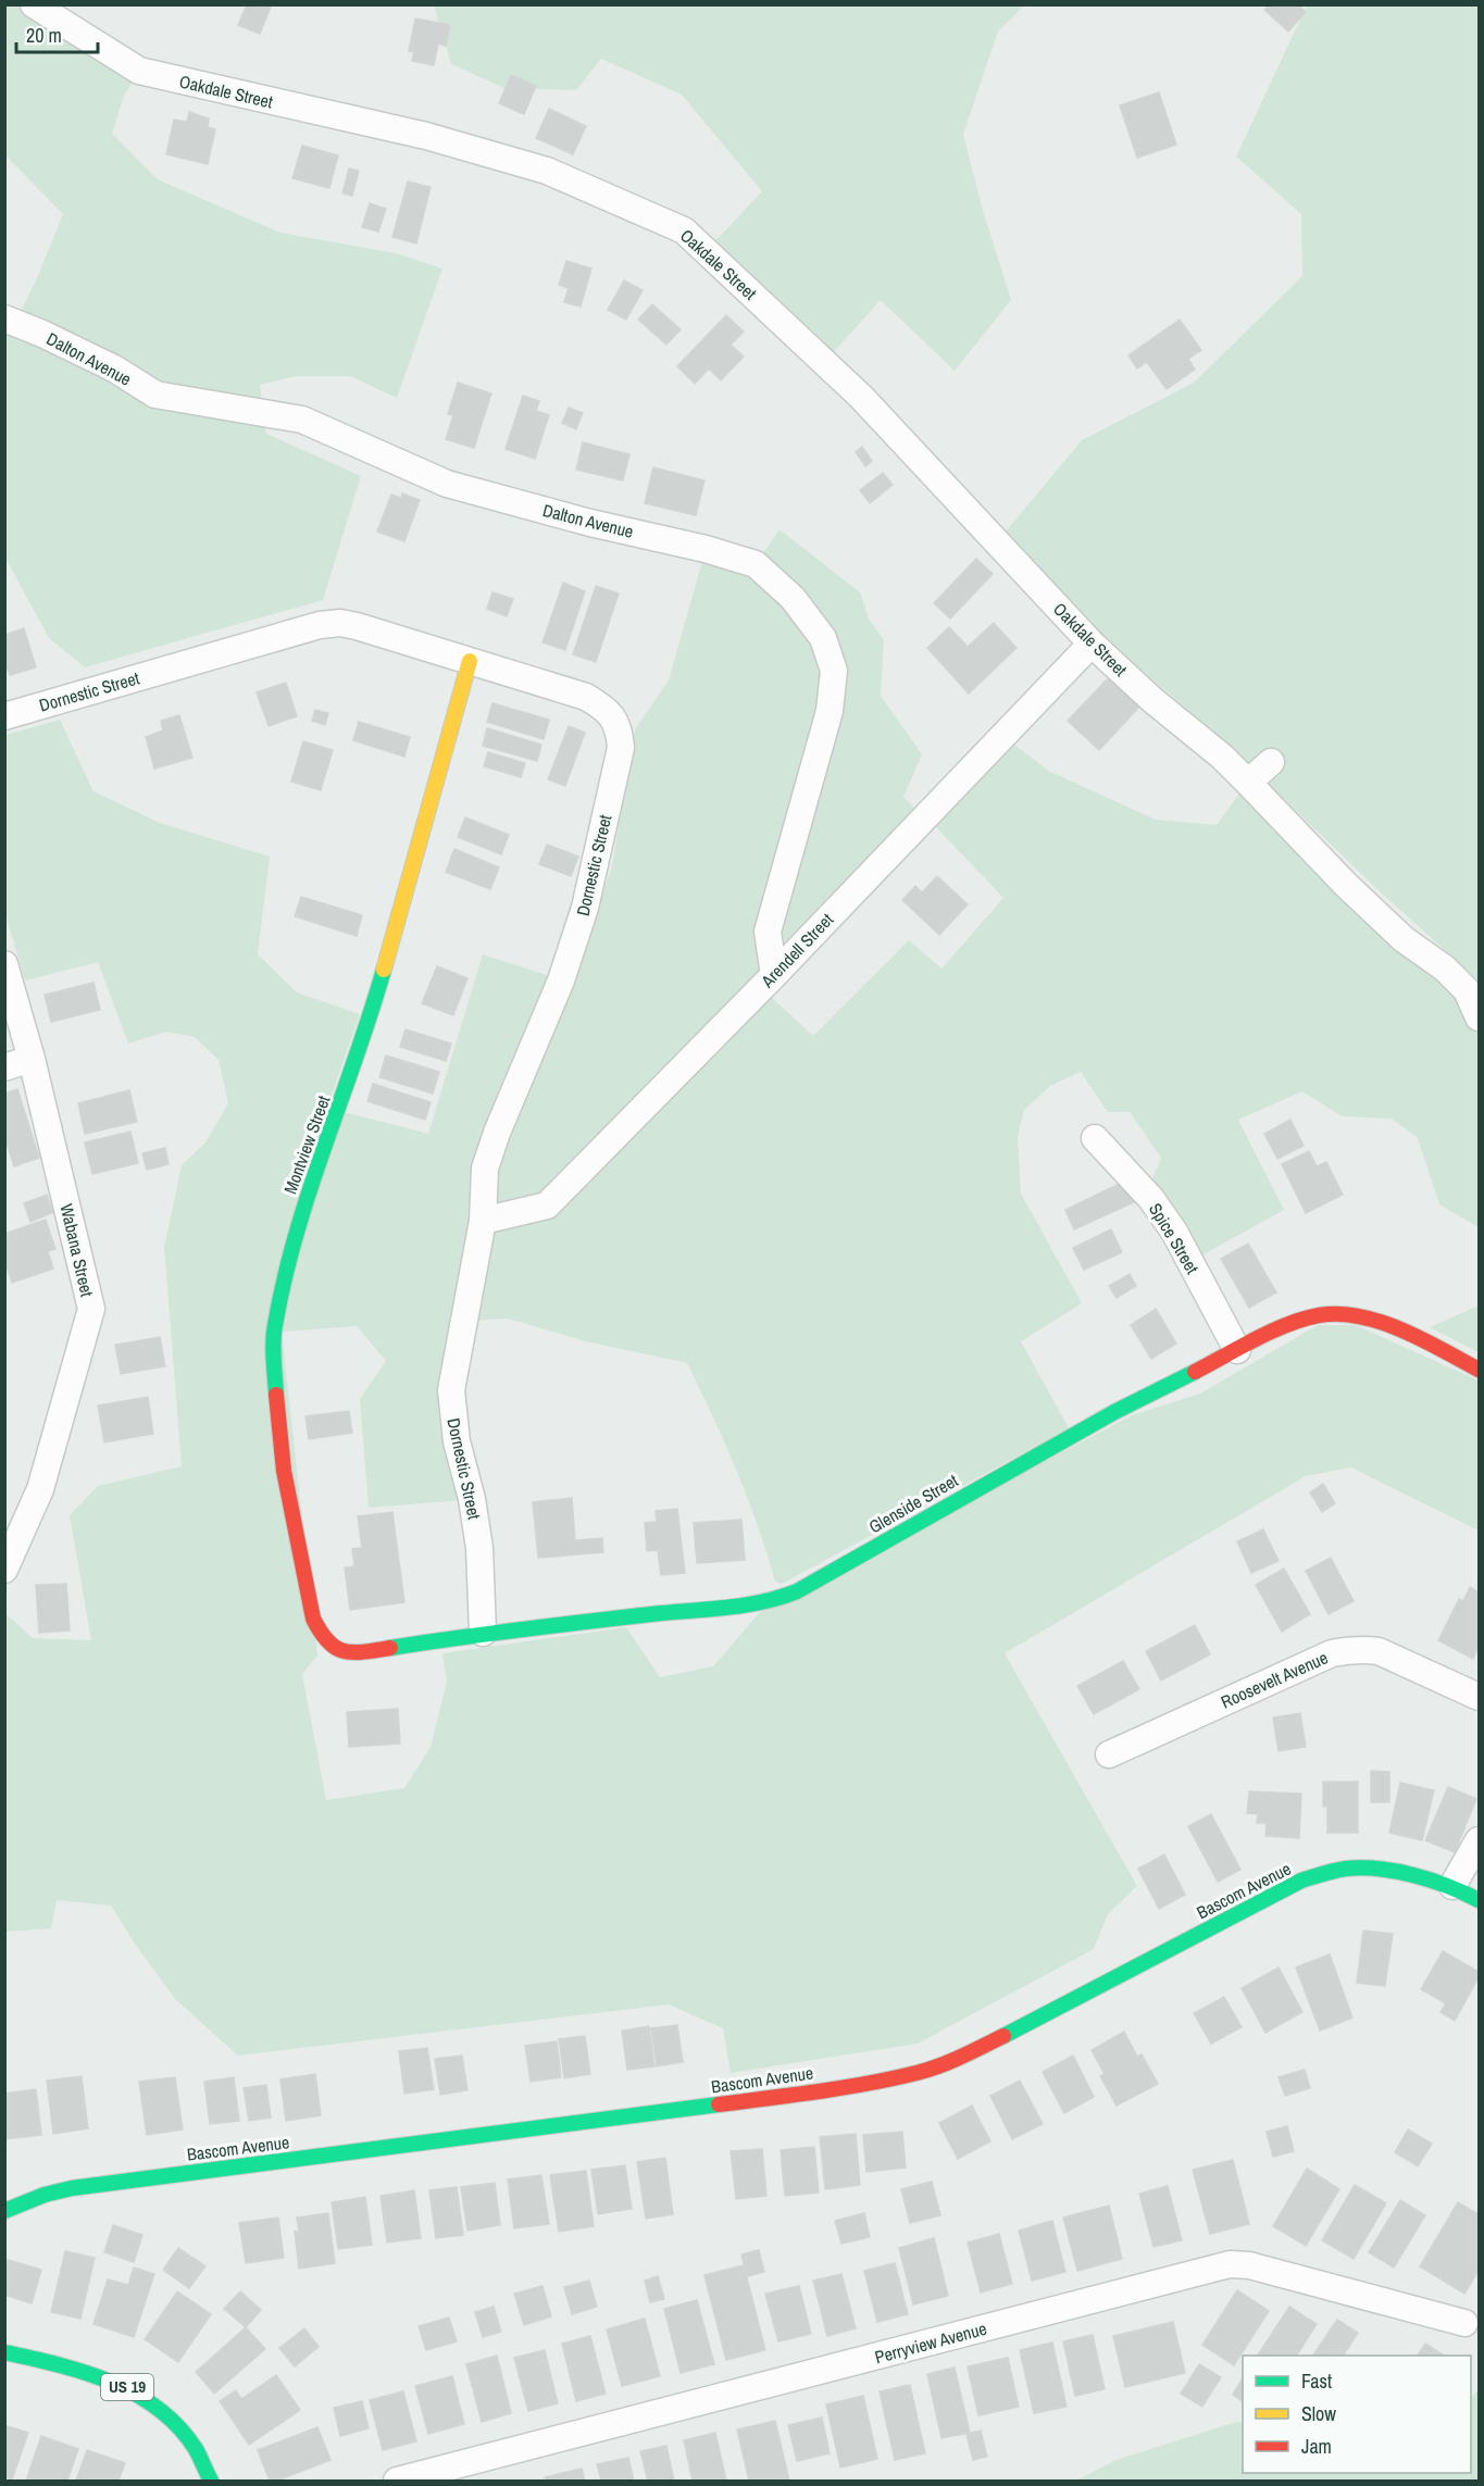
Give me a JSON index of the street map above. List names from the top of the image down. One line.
{"streets":{"street":["Oakdale Street","Dalton Avenue","Dornestic Street","Arendell Street","Montview Street","Spice Street","Wabana Street","Glenside Street","Roosevelt Avenue","Bascom Avenue","Perryview Avenue","US 19"]},"crossings":[["Oakdale Street","Arendell Street"],["Dalton Avenue","Arendell Street"],["Dornestic Street","Arendell Street"],["Dornestic Street","Montview Street"],["Dornestic Street","Glenside Street"],["Montview Street","Glenside Street"],["Spice Street","Glenside Street"]],"legend":["Fast","Slow","Jam"],"scale_bar":"20 m"}
